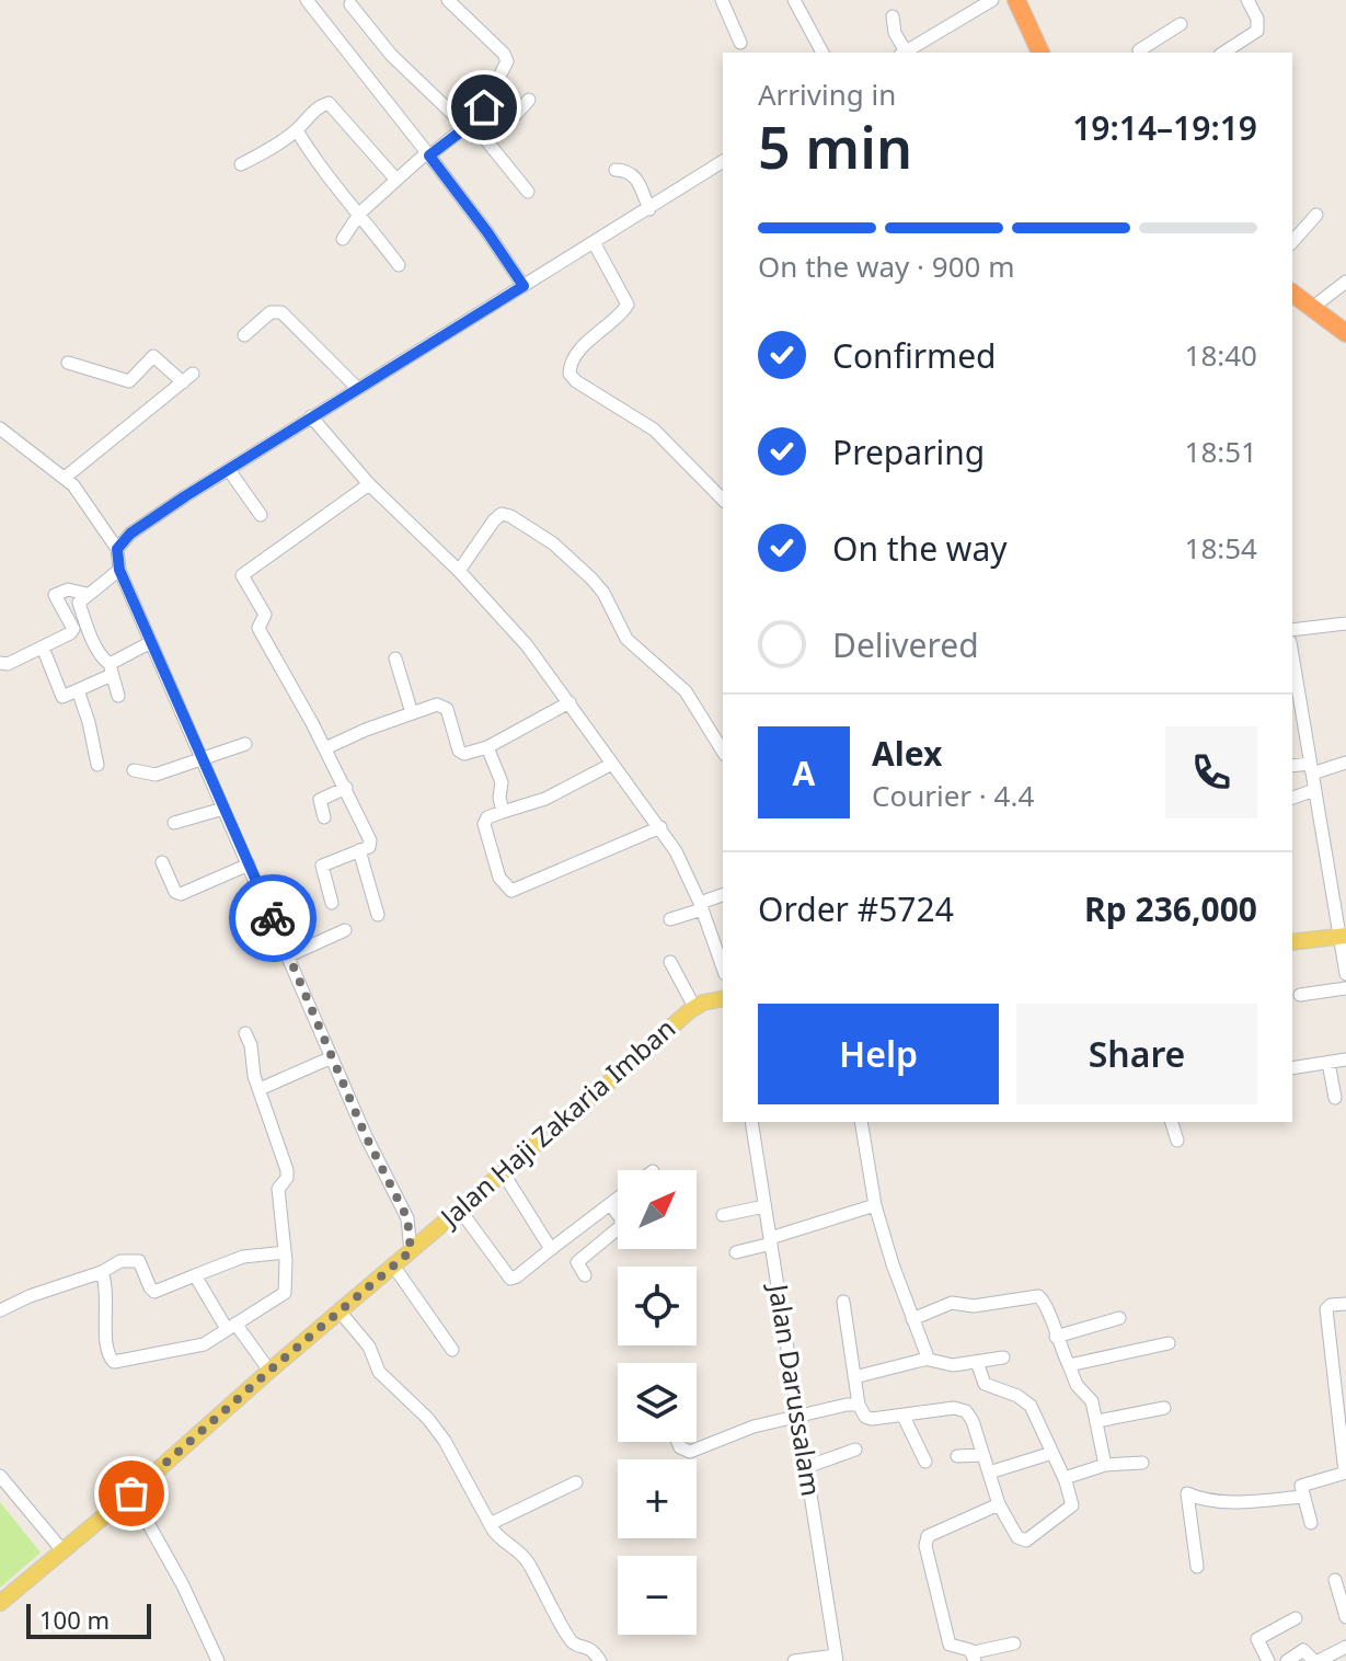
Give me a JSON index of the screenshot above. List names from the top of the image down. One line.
{"streets":{"main road":["Jalan Haji Zakaria Imban"],"street":["Jalan Darussalam"]},"scale_bar":"100 m","north":"top right","page":{"heading":["5 min","Arriving in","19:14–19:19"],"panel":["Alex","Courier · 4.4","Order #5724","Rp 236,000"],"bar":"On the way · 900 m","list":[["Confirmed","18:40"],["Preparing","18:51"],["On the way","18:54"],"Delivered"],"round":"A","buttons":["Help","Share"],"map_buttons":["+","−"],"scale":"100 m"}}
